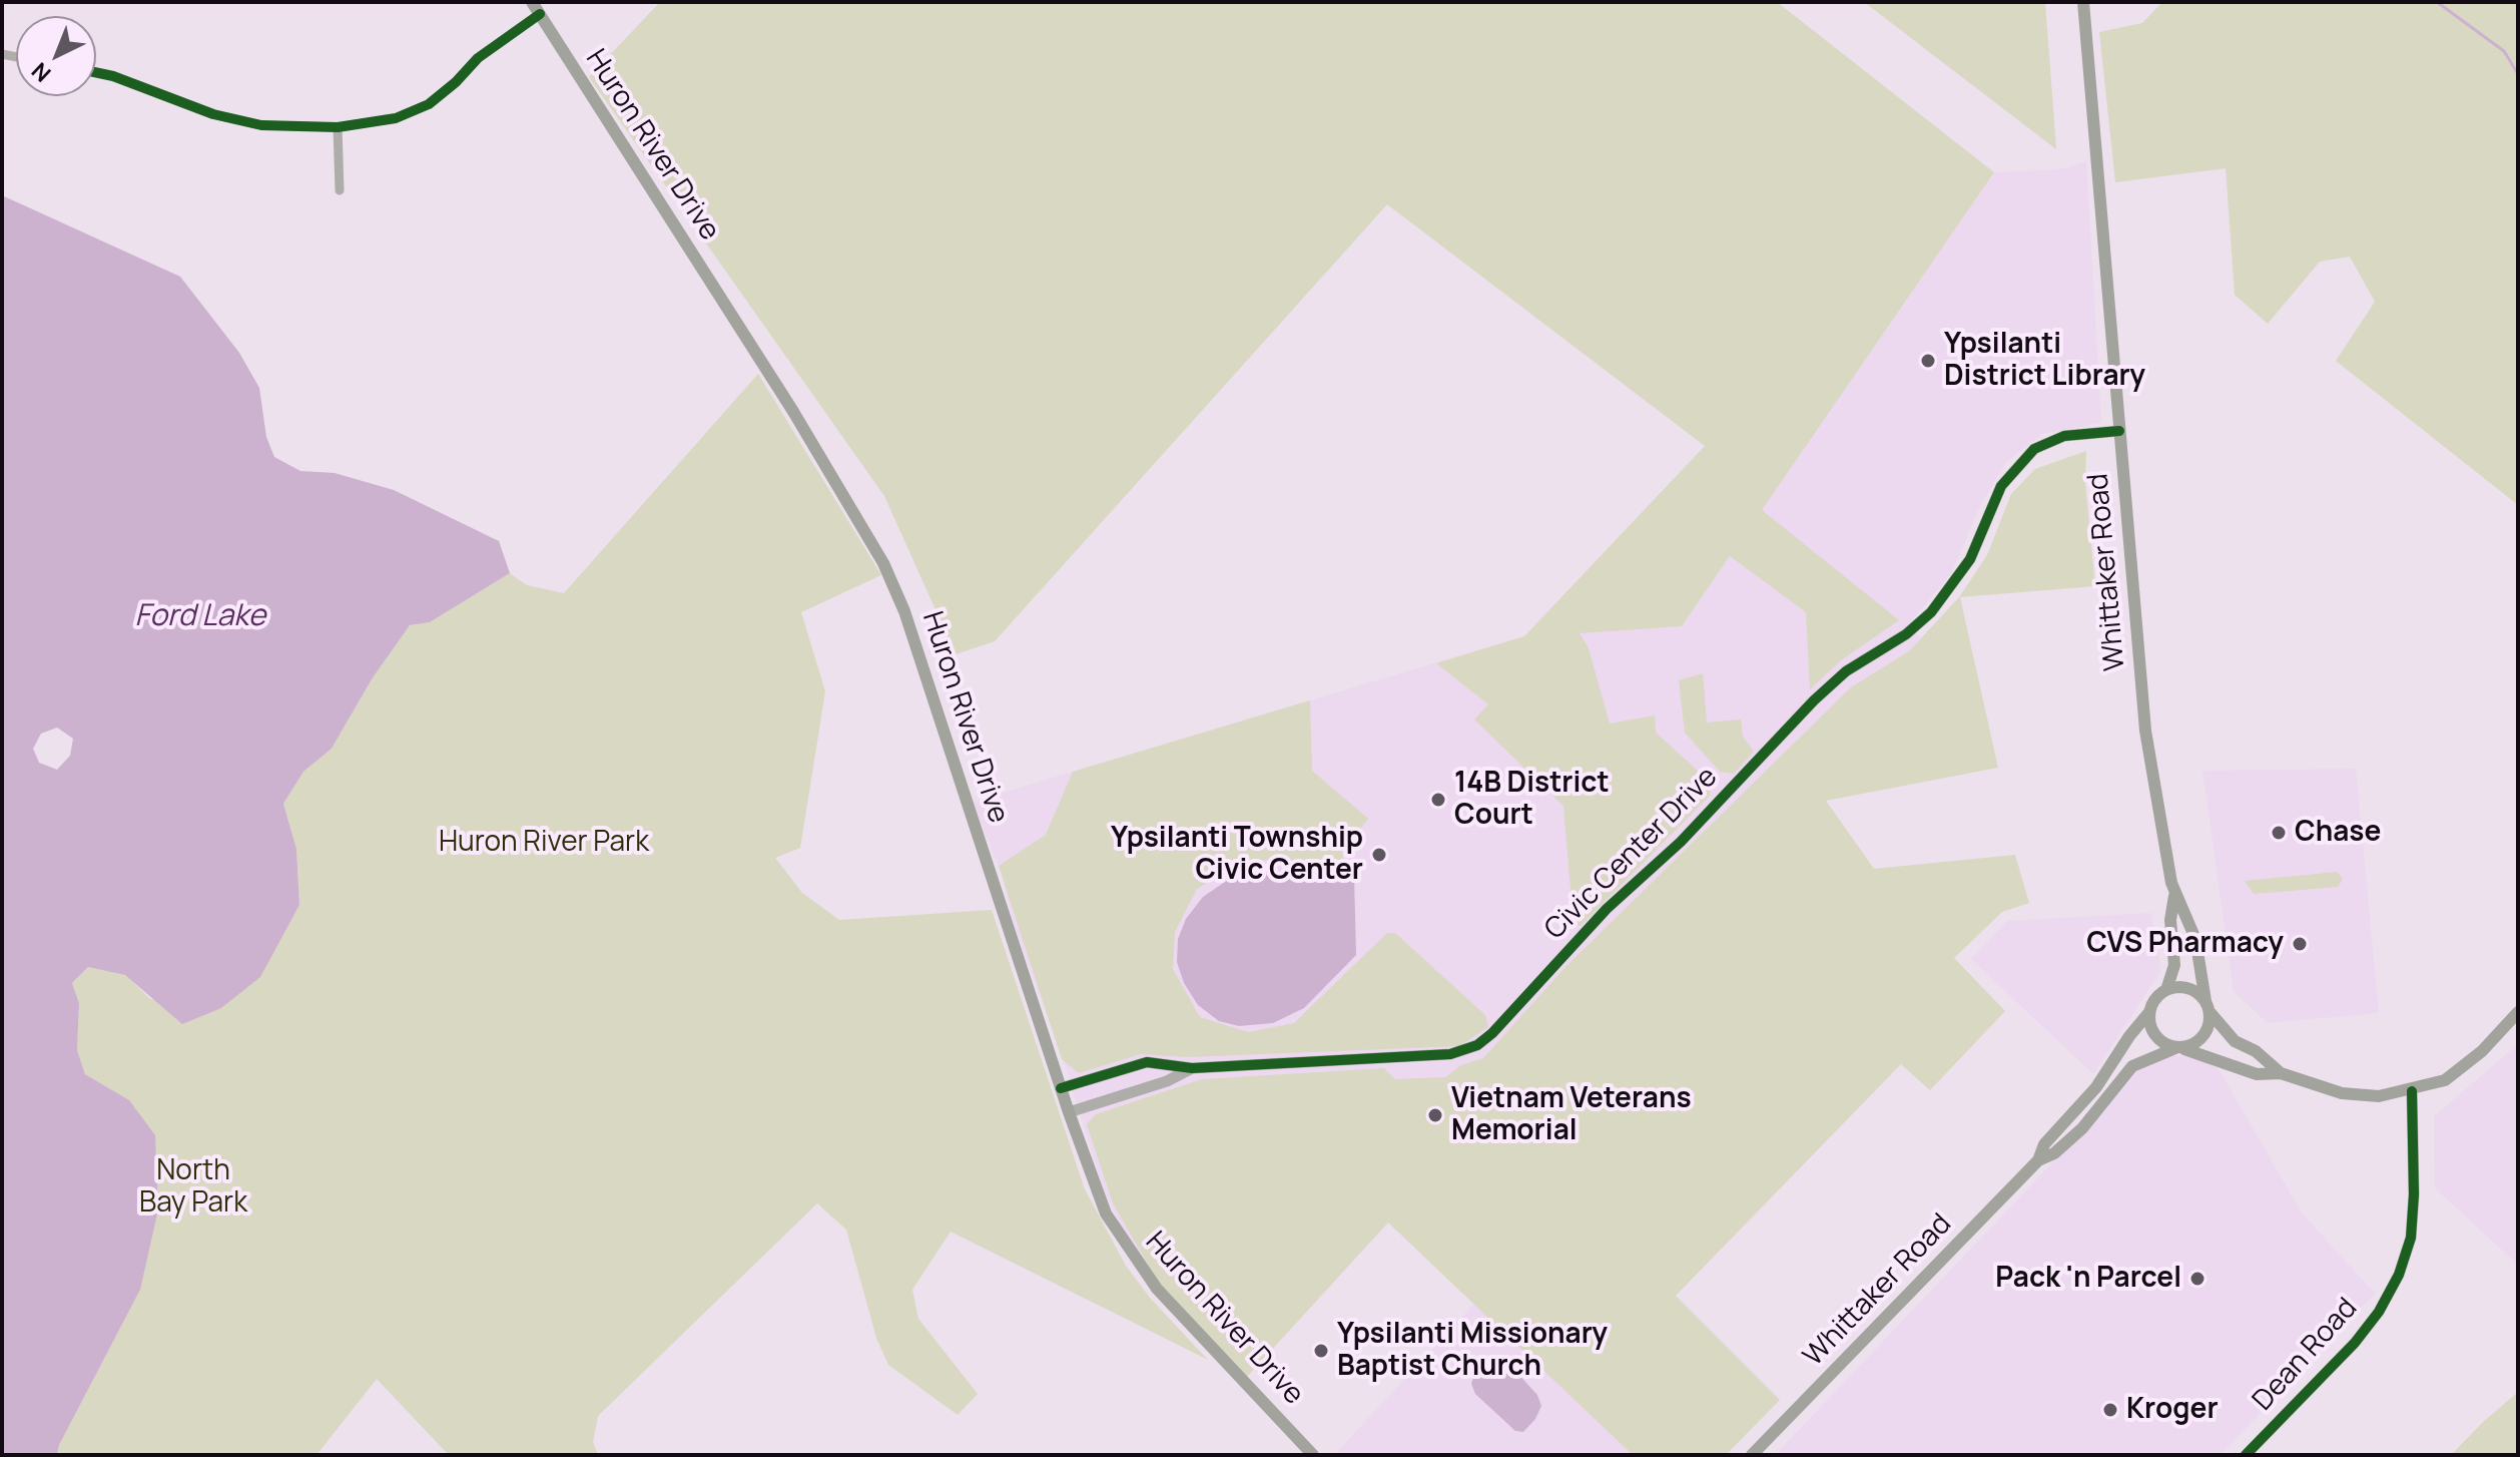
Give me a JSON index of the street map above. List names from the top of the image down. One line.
{"streets":{"main road":["Huron River Drive","Whittaker Road"],"street":["Civic Center Drive","Dean Road"]},"crossings":[["Huron River Drive","Civic Center Drive"],["Whittaker Road","Civic Center Drive"]],"water":["Ford Lake"],"parks":["Huron River Park","North Bay Park"],"places":["Ypsilanti District Library","14B District Court","Chase","Ypsilanti Township Civic Center","CVS Pharmacy","Vietnam Veterans Memorial","Pack 'n Parcel","Ypsilanti Missionary Baptist Church","Kroger"],"north":"bottom left"}
